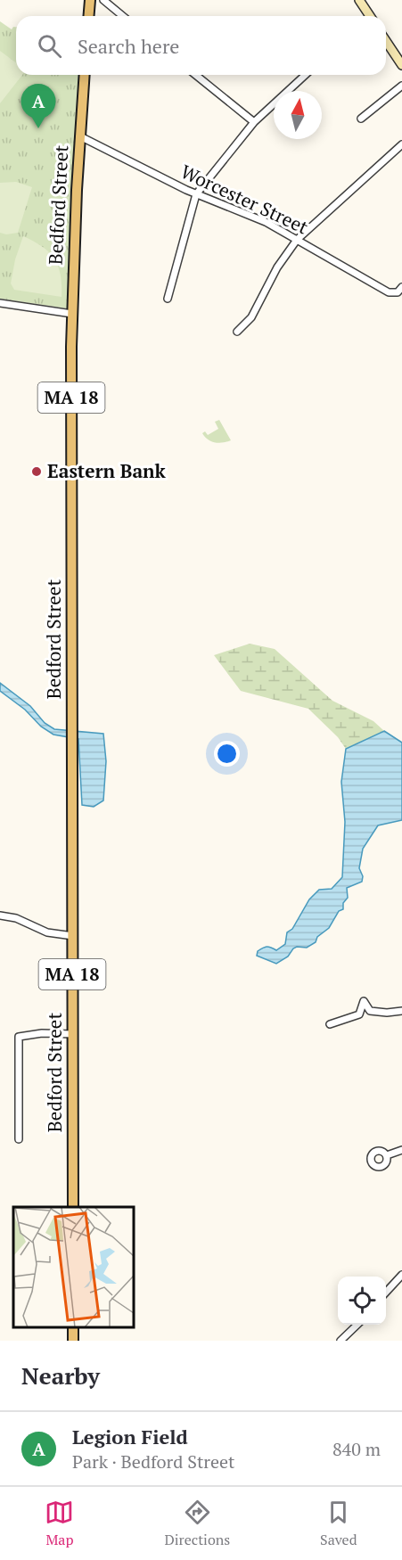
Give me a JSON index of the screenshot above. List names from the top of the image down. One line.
{"streets":{"main road":["Bedford Street","MA 18"],"street":["Worcester Street"]},"crossings":[["Worcester Street","Bedford Street"]],"places":["Eastern Bank"],"north":"top","page":{"search":"Search here","pins":"A","heading":"Nearby","list":[{"mark":"A","name":"Legion Field","note":"Park · Bedford Street","value":"840 m"}],"nav":["Map","Directions","Saved"]}}
